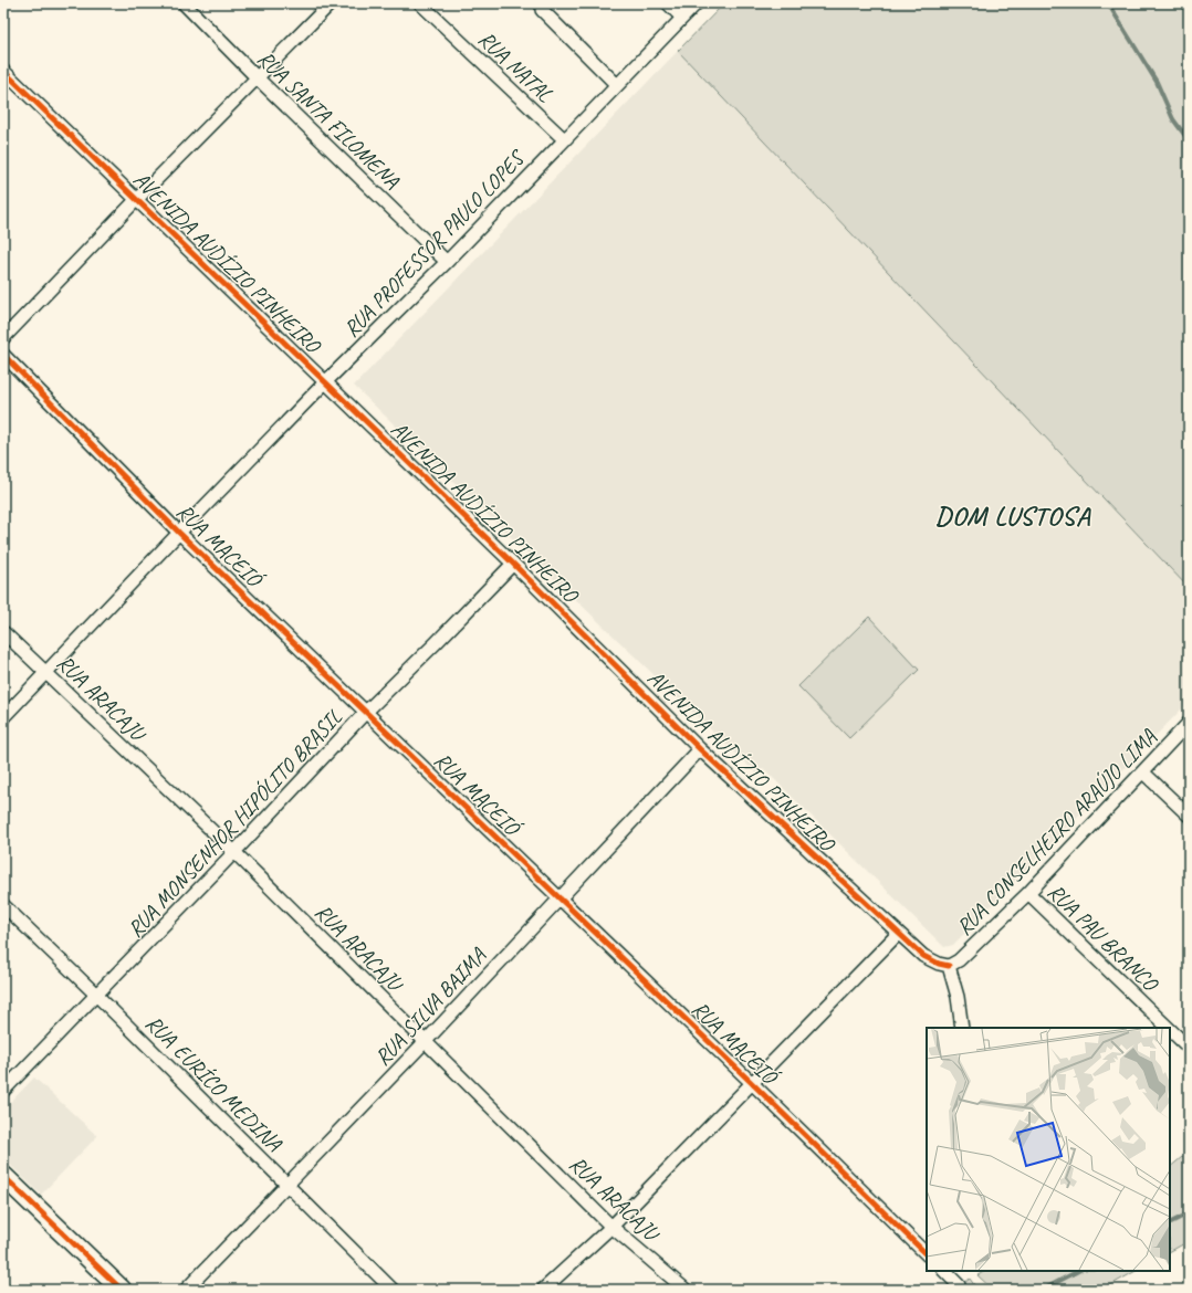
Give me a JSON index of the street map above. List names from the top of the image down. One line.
{"streets":{"street":["RUA NATAL","RUA SANTA FILOMENA","RUA PROFESSOR PAULO LOPES","AVENIDA AUDÍZIO PINHEIRO","RUA MACEIÓ","RUA ARACAJU","RUA MONSENHOR HIPÓLITO BRASIL","RUA CONSELHEIRO ARAÚJO LIMA","RUA PAU BRANCO","RUA SILVA BAIMA","RUA EURÍCO MEDINA"]},"crossings":[["RUA NATAL","RUA PROFESSOR PAULO LOPES"],["RUA SANTA FILOMENA","RUA PROFESSOR PAULO LOPES"],["RUA PROFESSOR PAULO LOPES","AVENIDA AUDÍZIO PINHEIRO"],["RUA PROFESSOR PAULO LOPES","RUA MACEIÓ"],["RUA PROFESSOR PAULO LOPES","RUA ARACAJU"],["AVENIDA AUDÍZIO PINHEIRO","RUA MONSENHOR HIPÓLITO BRASIL"],["AVENIDA AUDÍZIO PINHEIRO","RUA CONSELHEIRO ARAÚJO LIMA"],["AVENIDA AUDÍZIO PINHEIRO","RUA SILVA BAIMA"],["RUA MACEIÓ","RUA MONSENHOR HIPÓLITO BRASIL"],["RUA MACEIÓ","RUA SILVA BAIMA"],["RUA ARACAJU","RUA MONSENHOR HIPÓLITO BRASIL"],["RUA ARACAJU","RUA SILVA BAIMA"],["RUA MONSENHOR HIPÓLITO BRASIL","RUA EURÍCO MEDINA"],["RUA CONSELHEIRO ARAÚJO LIMA","RUA PAU BRANCO"],["RUA SILVA BAIMA","RUA EURÍCO MEDINA"]],"districts":["DOM LUSTOSA"]}
